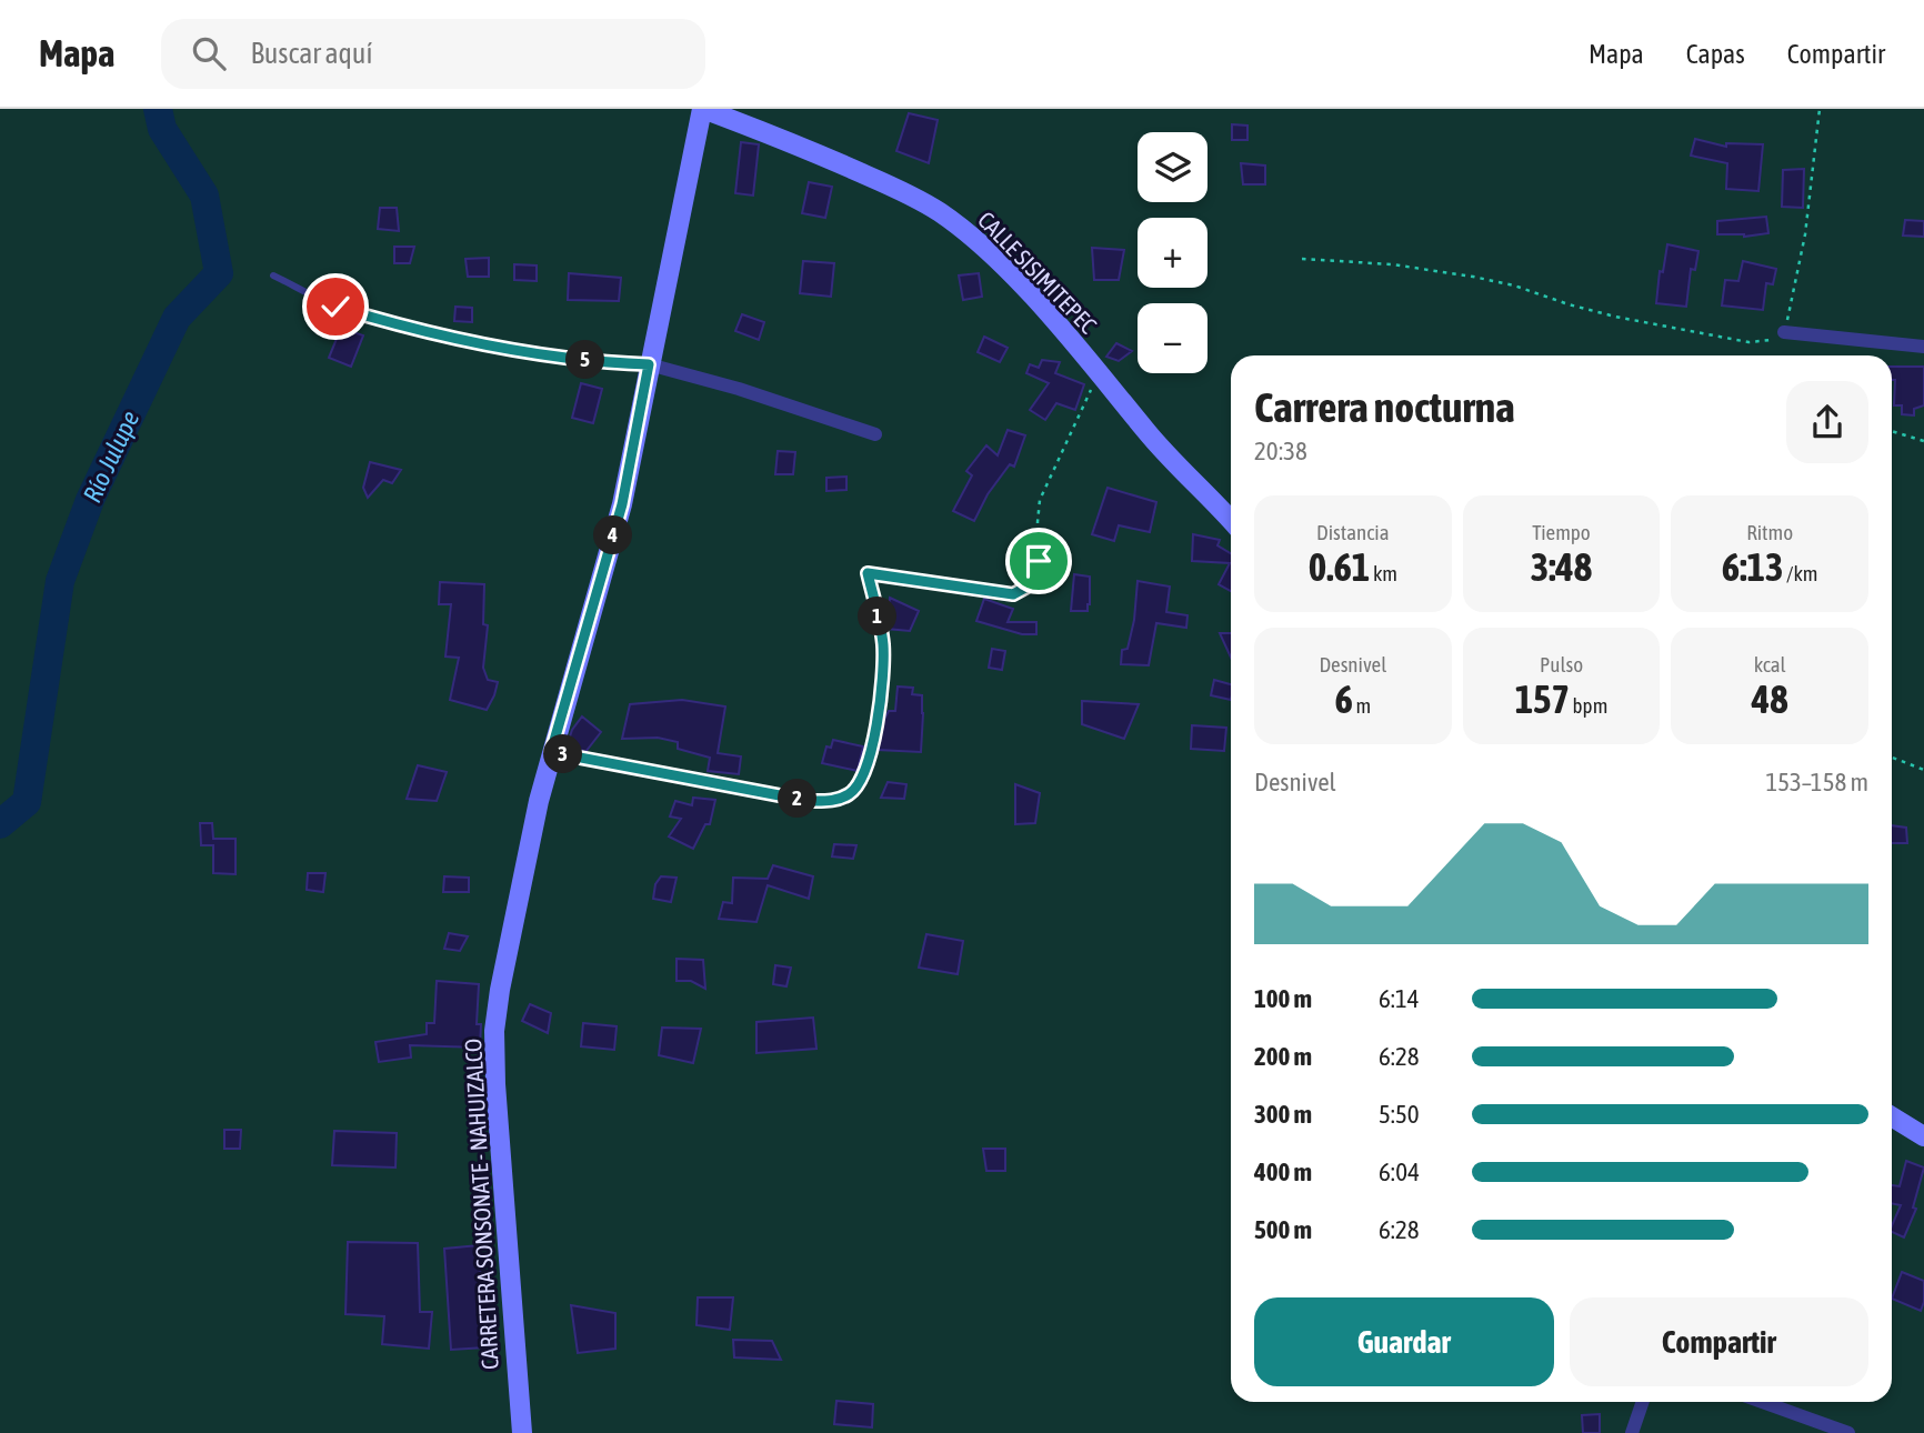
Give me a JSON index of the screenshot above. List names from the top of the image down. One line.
{"streets":{"street":["CALLE SISIMITEPEC","CARRETERA SONSONATE - NAHUIZALCO"]},"crossings":[["CALLE SISIMITEPEC","CARRETERA SONSONATE - NAHUIZALCO"]],"water":["Río Julupe"],"page":{"header":"Mapa","search":"Buscar aquí","nav":["Mapa","Capas","Compartir"],"map_buttons":["+","−"],"pins":["5","4","1","3","2"],"heading":["Carrera nocturna","20:38"],"stats":[["Distancia","0.61 km"],["Tiempo","3:48"],["Ritmo","6:13 /km"],["Desnivel","6 m"],["Pulso","157 bpm"],["kcal","48"]],"chart":["Desnivel","153–158 m"],"list":[{"name":"100 m","note":"6:14"},{"name":"200 m","note":"6:28"},{"name":"300 m","note":"5:50"},{"name":"400 m","note":"6:04"},{"name":"500 m","note":"6:28"}],"buttons":["Guardar","Compartir"]}}
